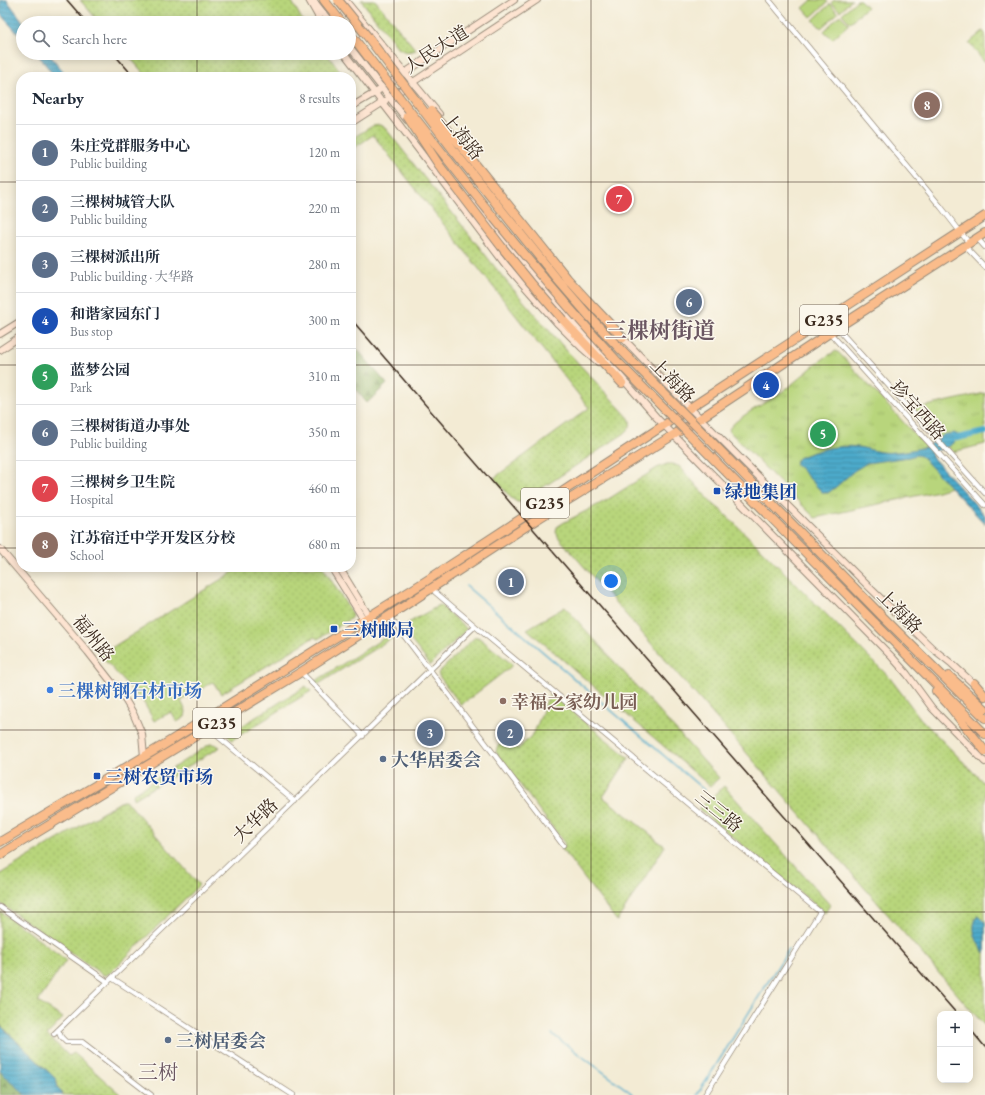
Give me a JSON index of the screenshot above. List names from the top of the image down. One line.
{"streets":{"highway":["上海路","G235"],"main road":["人民大道","福州路"],"street":["珍宝西路","三三路","大华路"]},"crossings":[["人民大道","上海路"],["上海路","G235"],["G235","珍宝西路"],["G235","福州路"],["三三路","大华路"]],"districts":["三棵树街道","三树"],"places":{"transit":["绿地集团","三树邮局","三树农贸市场"],"other":["三棵树钢石材市场","幸福之家幼儿园","大华居委会","三树居委会"]},"page":{"search":"Search here","heading":["Nearby","8 results"],"pins":["8","7","6","4","5","1","2","3"],"list":[{"mark":"1","name":"朱庄党群服务中心","note":"Public building","value":"120 m"},{"mark":"2","name":"三棵树城管大队","note":"Public building","value":"220 m"},{"mark":"3","name":"三棵树派出所","note":"Public building · 大华路","value":"280 m"},{"mark":"4","name":"和谐家园东门","note":"Bus stop","value":"300 m"},{"mark":"5","name":"蓝梦公园","note":"Park","value":"310 m"},{"mark":"6","name":"三棵树街道办事处","note":"Public building","value":"350 m"},{"mark":"7","name":"三棵树乡卫生院","note":"Hospital","value":"460 m"},{"mark":"8","name":"江苏宿迁中学开发区分校","note":"School","value":"680 m"}],"map_buttons":["+","−"]}}
